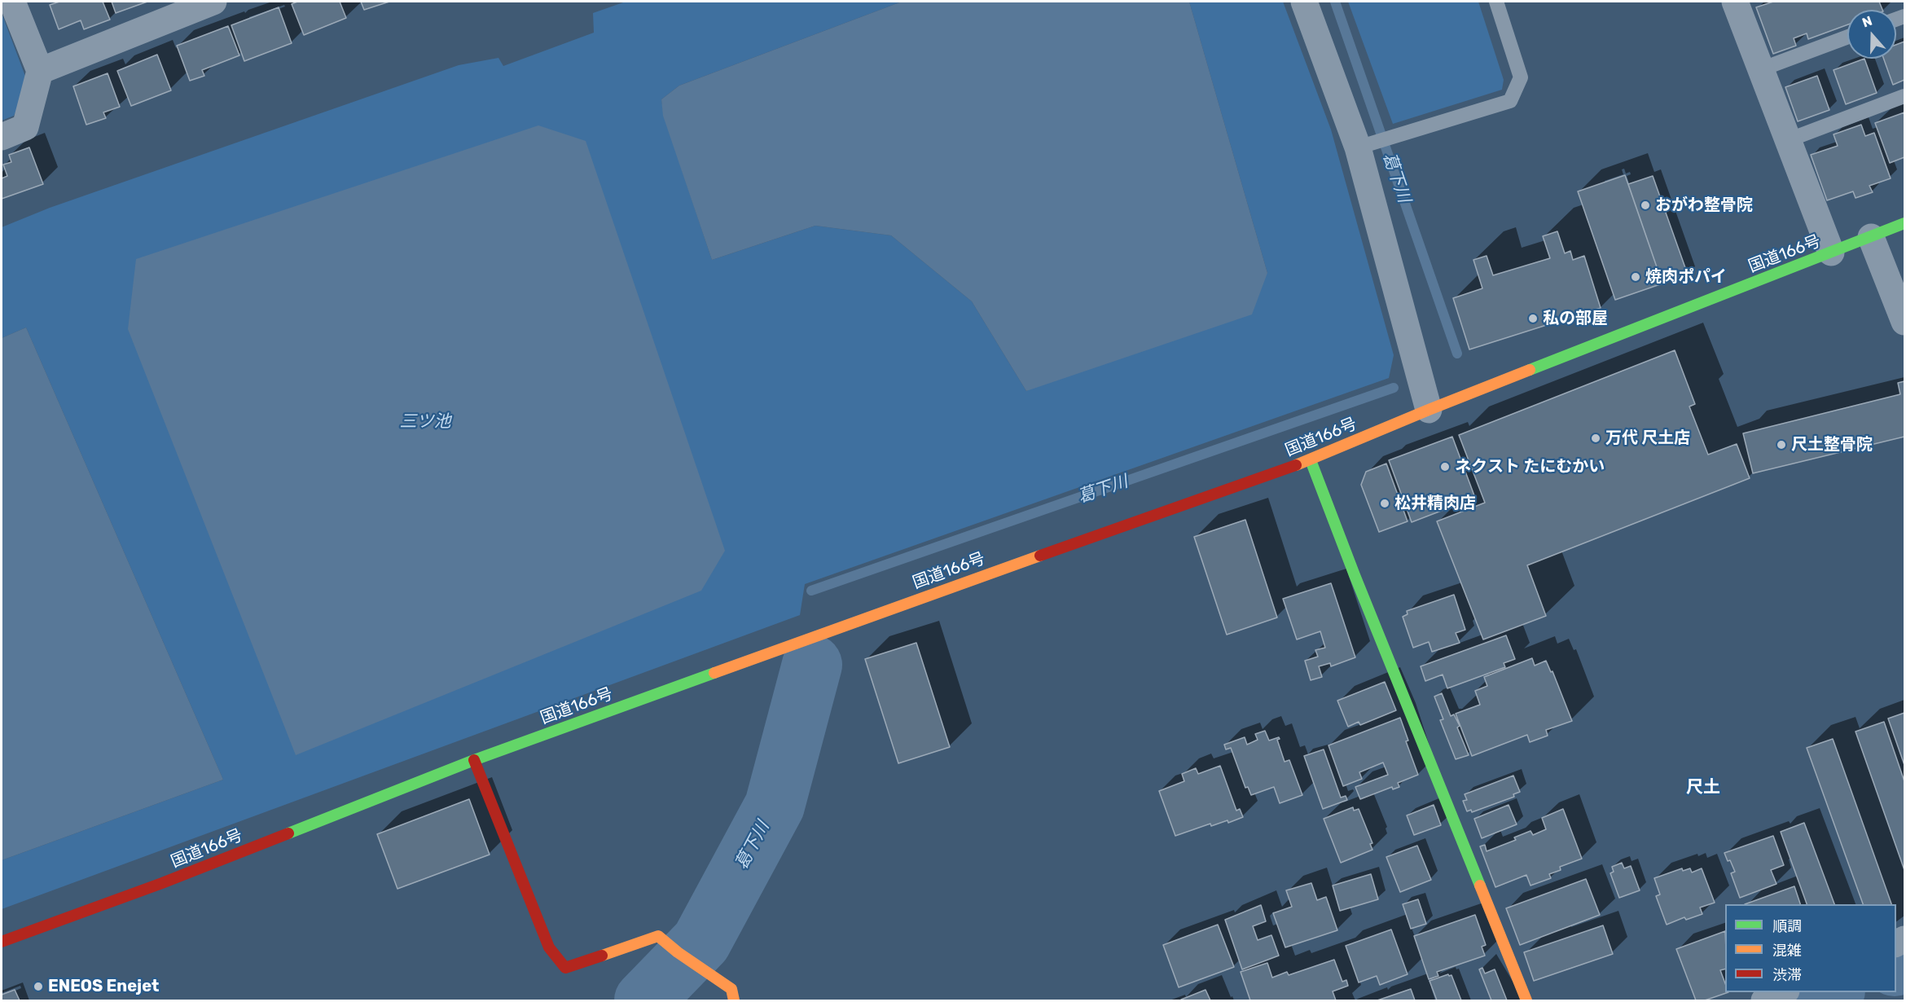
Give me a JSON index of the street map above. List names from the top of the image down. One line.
{"streets":{"main road":["国道166号"]},"districts":["尺土"],"water":["葛下川","三ツ池"],"places":["おがわ整骨院","焼肉ポパイ","私の部屋","万代 尺土店","尺土整骨院","ネクスト たにむかい","松井精肉店","ENEOS Enejet"],"legend":["順調","混雑","渋滞"],"north":"top"}
